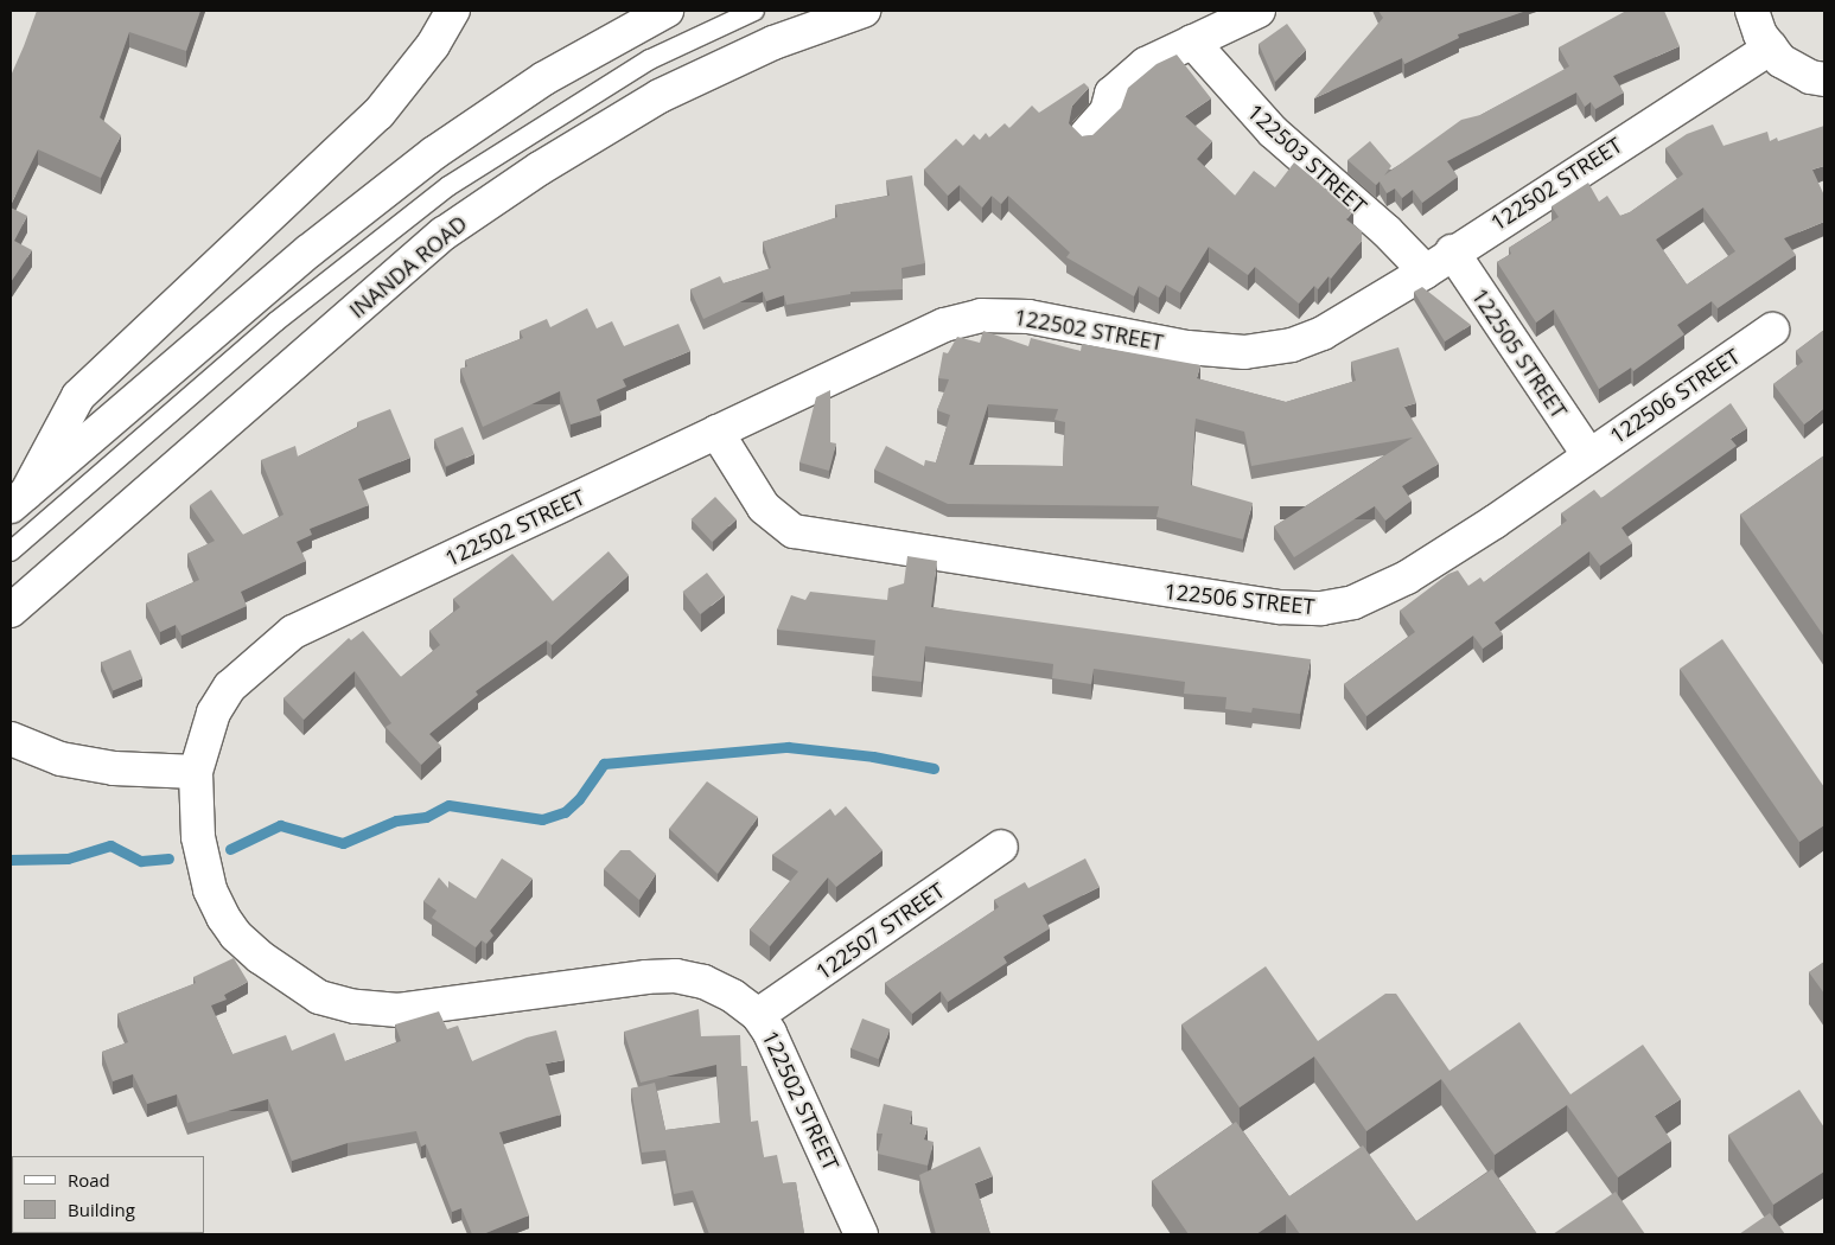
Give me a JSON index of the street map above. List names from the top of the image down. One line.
{"streets":{"street":["122503 STREET","122502 STREET","INANDA ROAD","122505 STREET","122506 STREET","122507 STREET"]},"crossings":[["122503 STREET","122502 STREET"],["122502 STREET","122505 STREET"],["122502 STREET","122506 STREET"],["122502 STREET","122507 STREET"],["122505 STREET","122506 STREET"]],"legend":["Road","Building"]}
